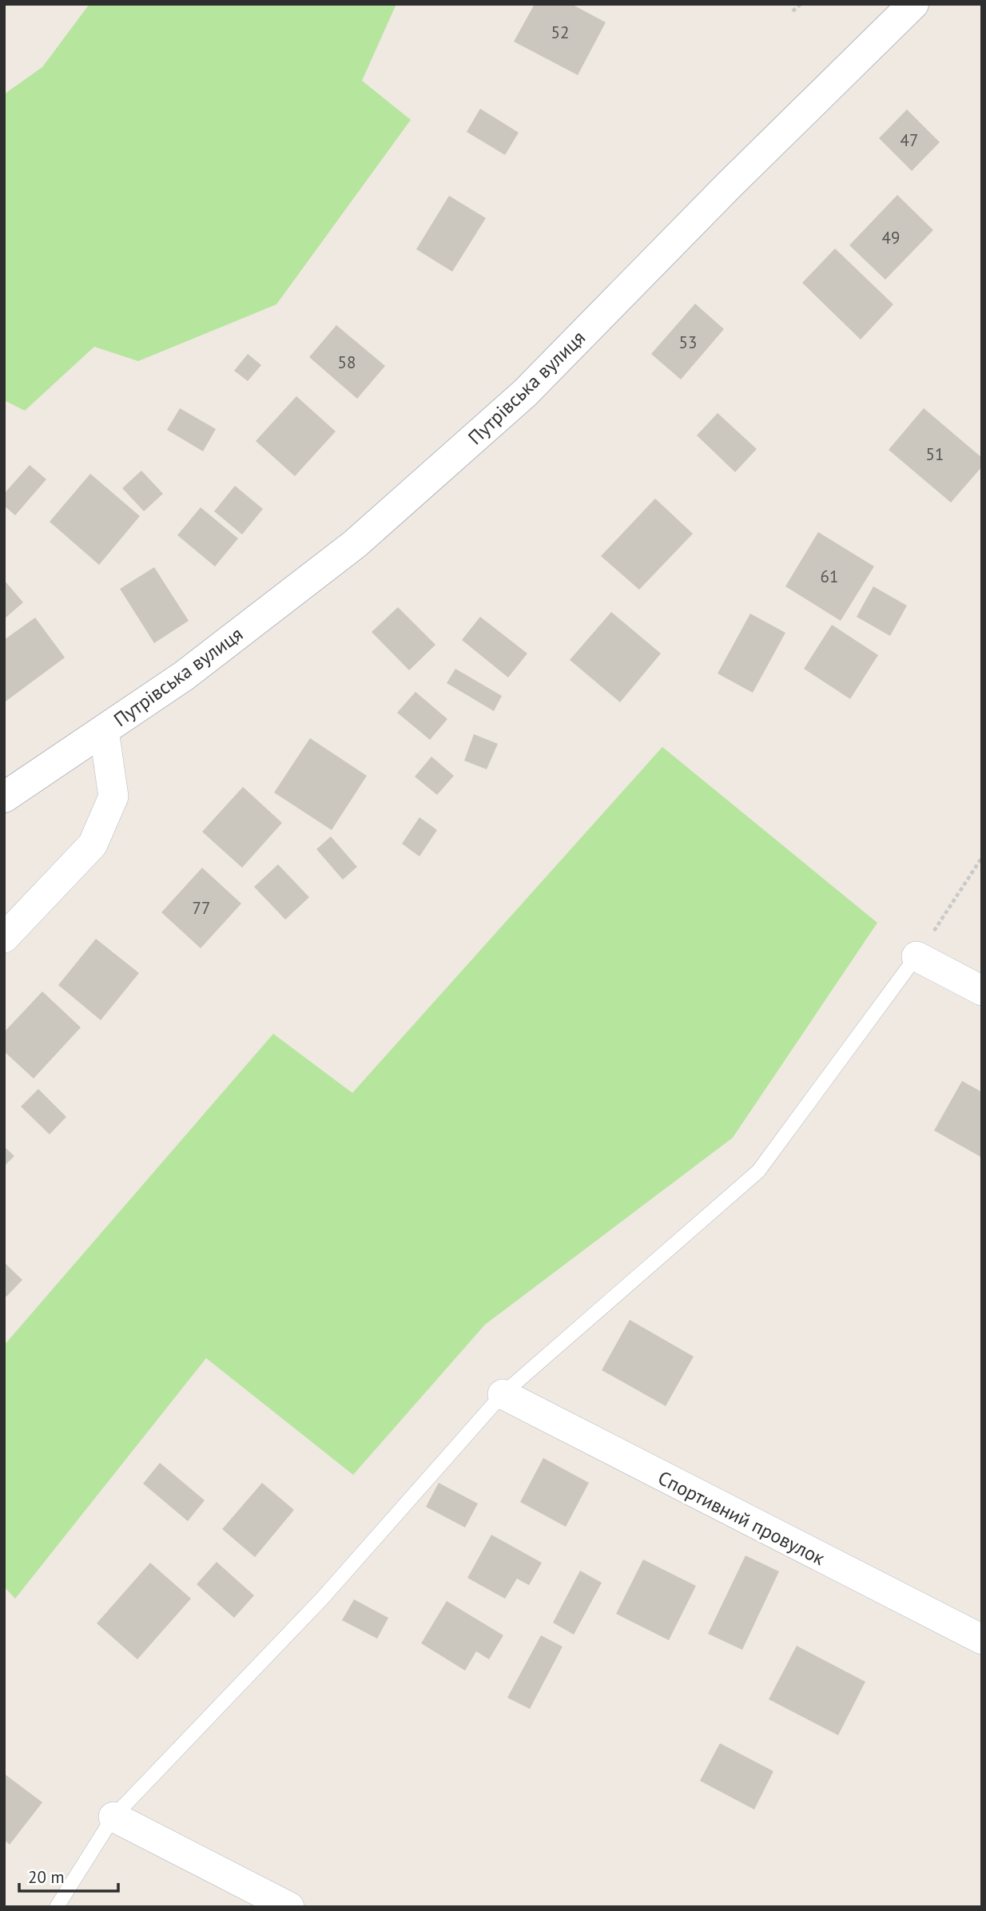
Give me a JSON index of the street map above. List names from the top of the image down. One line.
{"streets":{"main road":["Путрівська вулиця"],"street":["Спортивний провулок"]},"house_numbers":["52","47","49","53","58","51","61","77"],"scale_bar":"20 m"}
